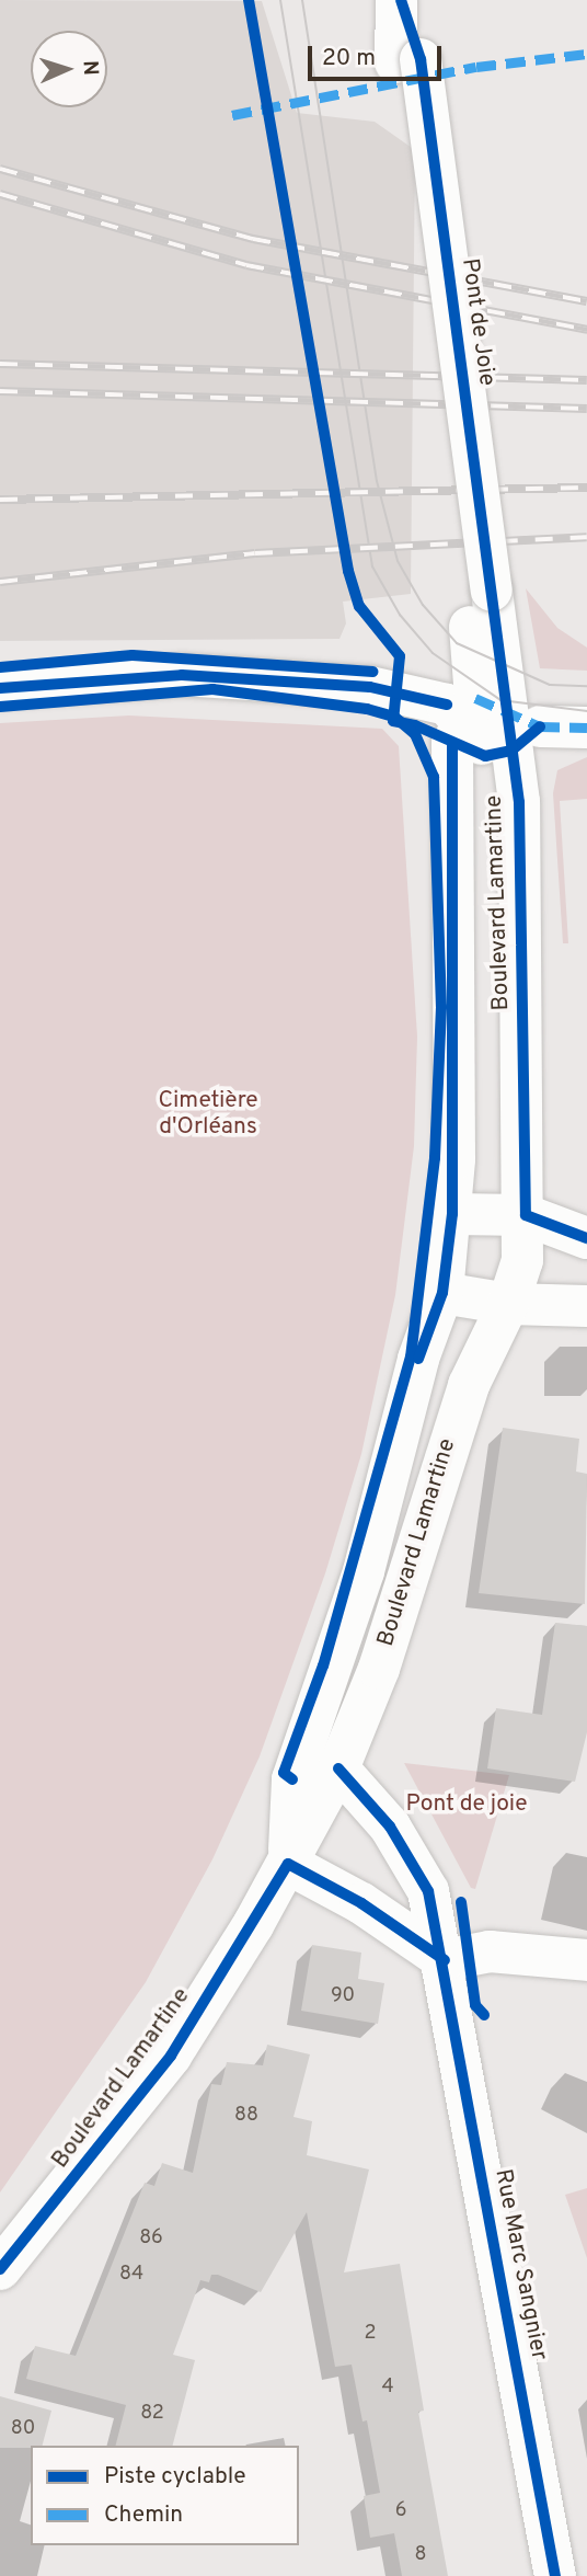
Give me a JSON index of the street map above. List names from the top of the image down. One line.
{"streets":{"street":["Pont de Joie","Boulevard Lamartine","Rue Marc Sangnier"]},"crossings":[["Pont de Joie","Boulevard Lamartine"],["Boulevard Lamartine","Rue Marc Sangnier"]],"parks":["Cimetière d'Orléans","Pont de joie"],"house_numbers":["90","88","86","84","2","4","82","80","6","8"],"legend":["Piste cyclable","Chemin"],"scale_bar":"20 m","north":"right"}
